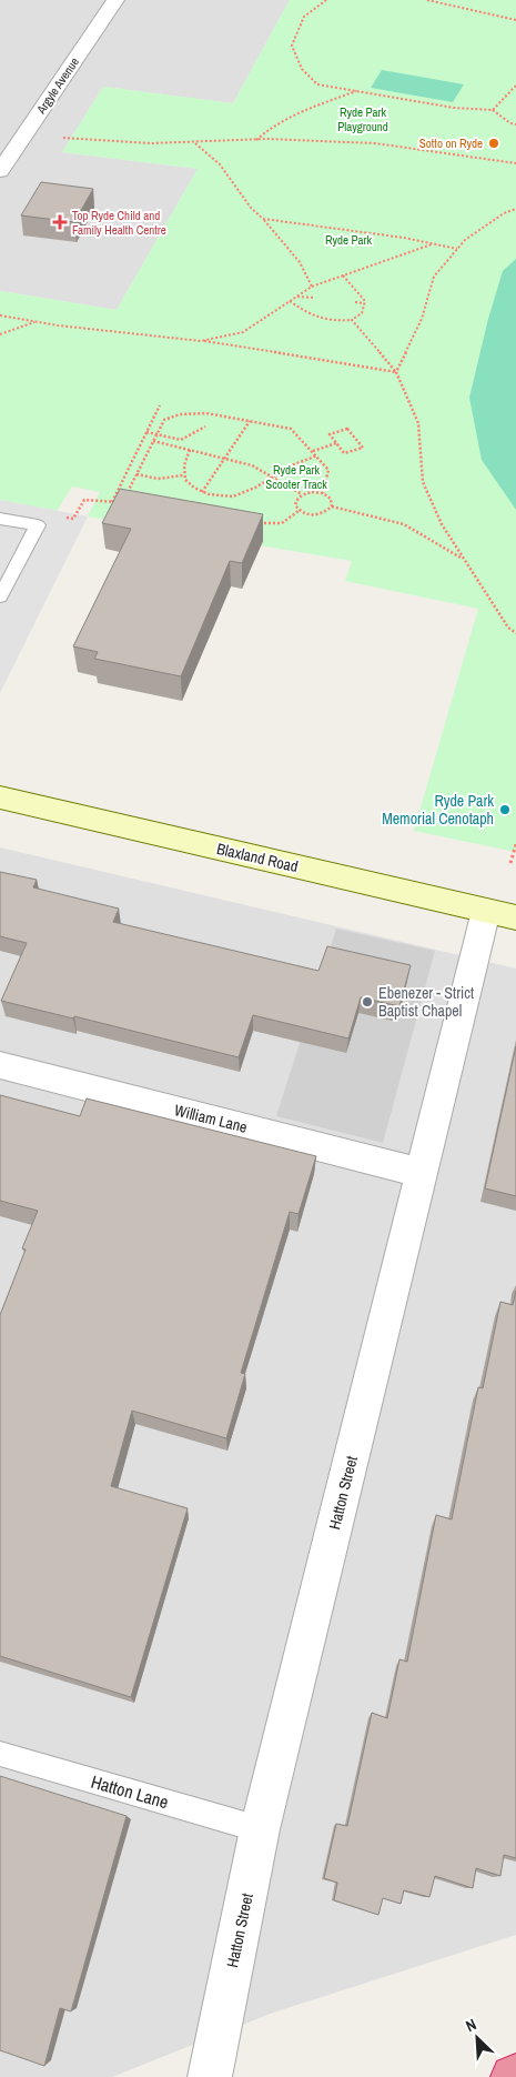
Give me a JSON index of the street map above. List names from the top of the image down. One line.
{"streets":{"street":["Argyle Avenue","Blaxland Road","William Lane","Hatton Street"],"lane":["Hatton Lane"]},"crossings":[["Blaxland Road","Hatton Street"],["William Lane","Hatton Street"],["Hatton Street","Hatton Lane"]],"parks":["Ryde Park Playground","Ryde Park","Ryde Park Scooter Track"],"places":{"other":["Sotto on Ryde","Ryde Park Memorial Cenotaph","Ebenezer - Strict Baptist Chapel"],"health":["Top Ryde Child and Family Health Centre"]},"north":"top left"}
